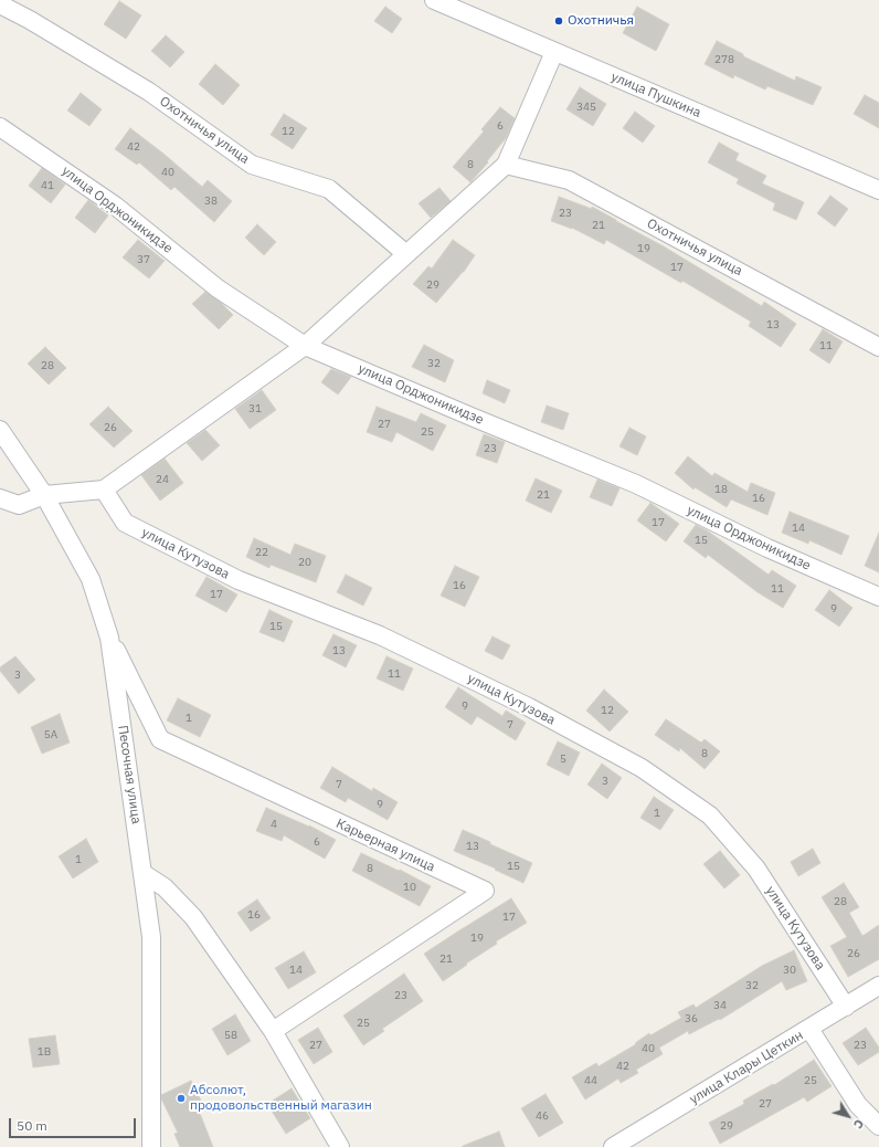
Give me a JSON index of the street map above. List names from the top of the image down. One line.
{"streets":{"street":["улица Пушкина","Охотничья улица","улица Орджоникидзе","улица Кутузова","Песочная улица","Карьерная улица","улица Клары Цеткин"]},"crossings":[["улица Кутузова","улица Клары Цеткин"],["Песочная улица","Карьерная улица"]],"places":["Охотничья","Абсолют, продовольственный магазин"],"house_numbers":["278","345","6","12","42","8","40","41","38","23","21","19","37","17","29","13","11","32","28","31","27","26","25","23","24","18","21","16","17","14","15","22","20","16","11","17","9","15","13","11","3","9","12","1","7","5А","8","5","3","7","9","1","4","6","13","1","15","8","10","28","16","17","19","26","21","14","30","32","23","34","36","25","58","27","23","40","1В","42","44","25","27","46","29"],"scale_bar":"50 m","north":"bottom right"}
